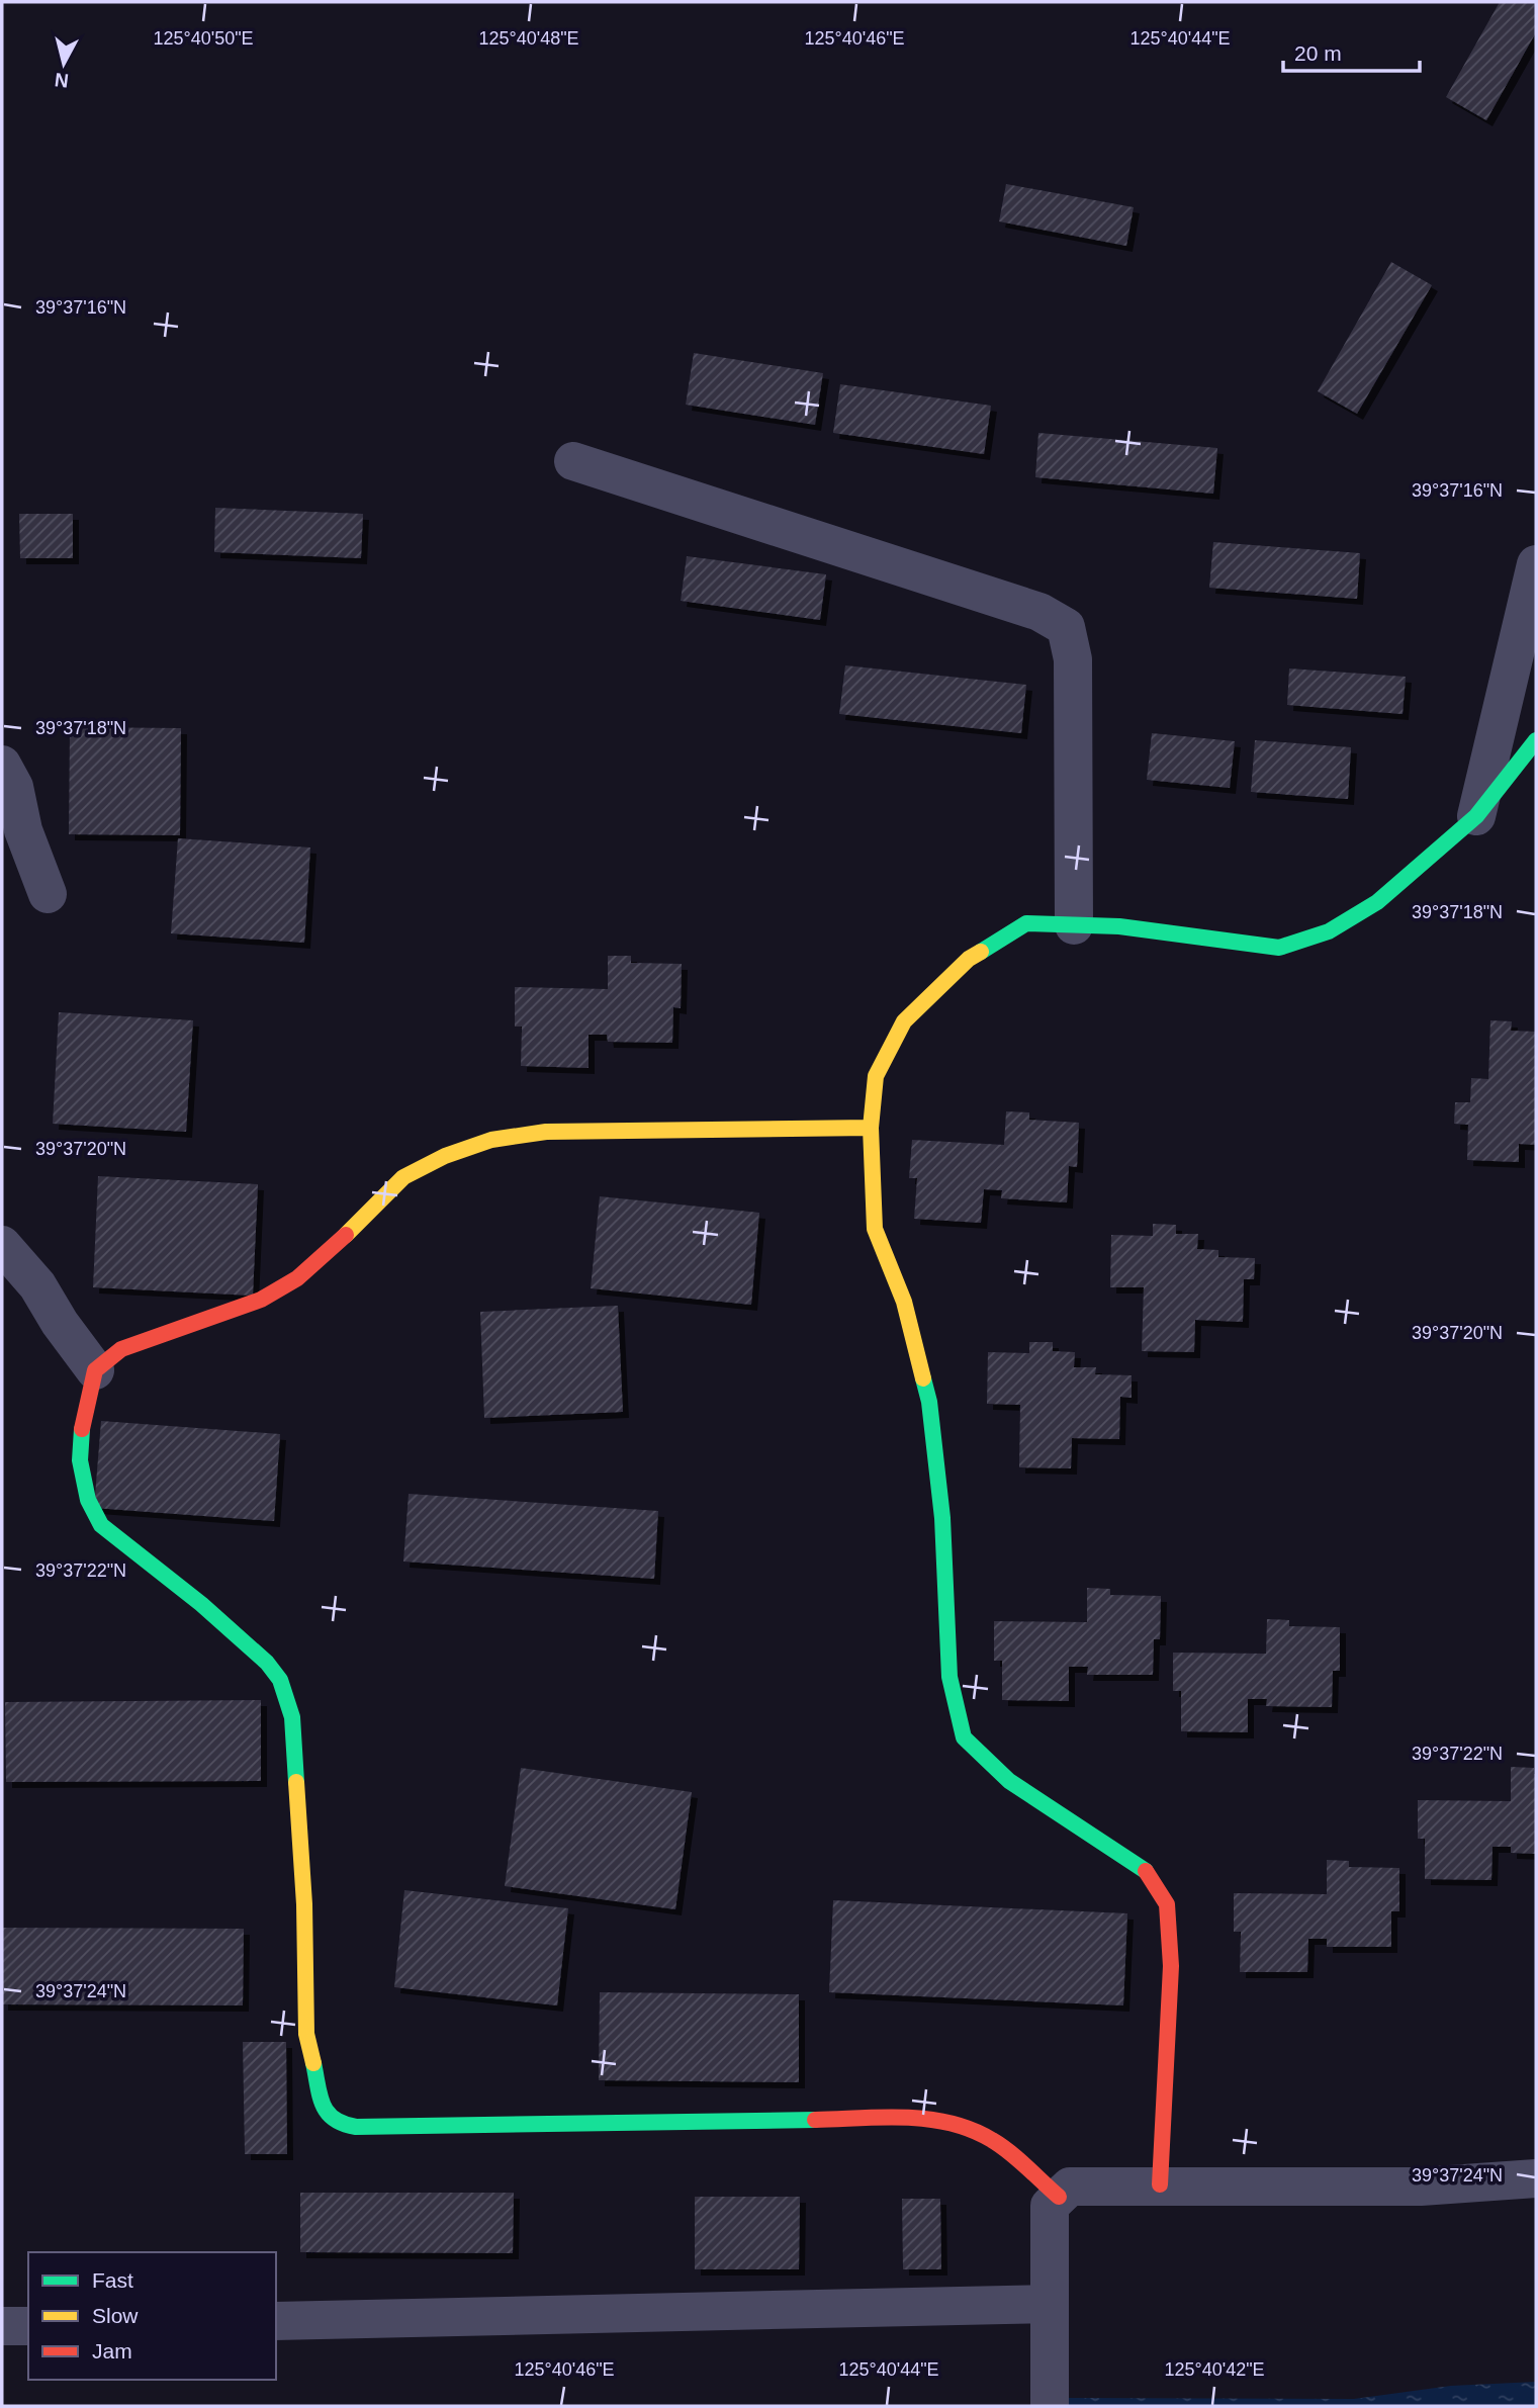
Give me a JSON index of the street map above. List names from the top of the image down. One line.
{"legend":["Fast","Slow","Jam"],"scale_bar":"20 m","north":"bottom","coordinates":["125°40'50\"E","125°40'48\"E","125°40'46\"E","125°40'44\"E","39°37'16\"N","39°37'18\"N","39°37'20\"N","39°37'22\"N","39°37'24\"N","125°40'42\"E"]}
